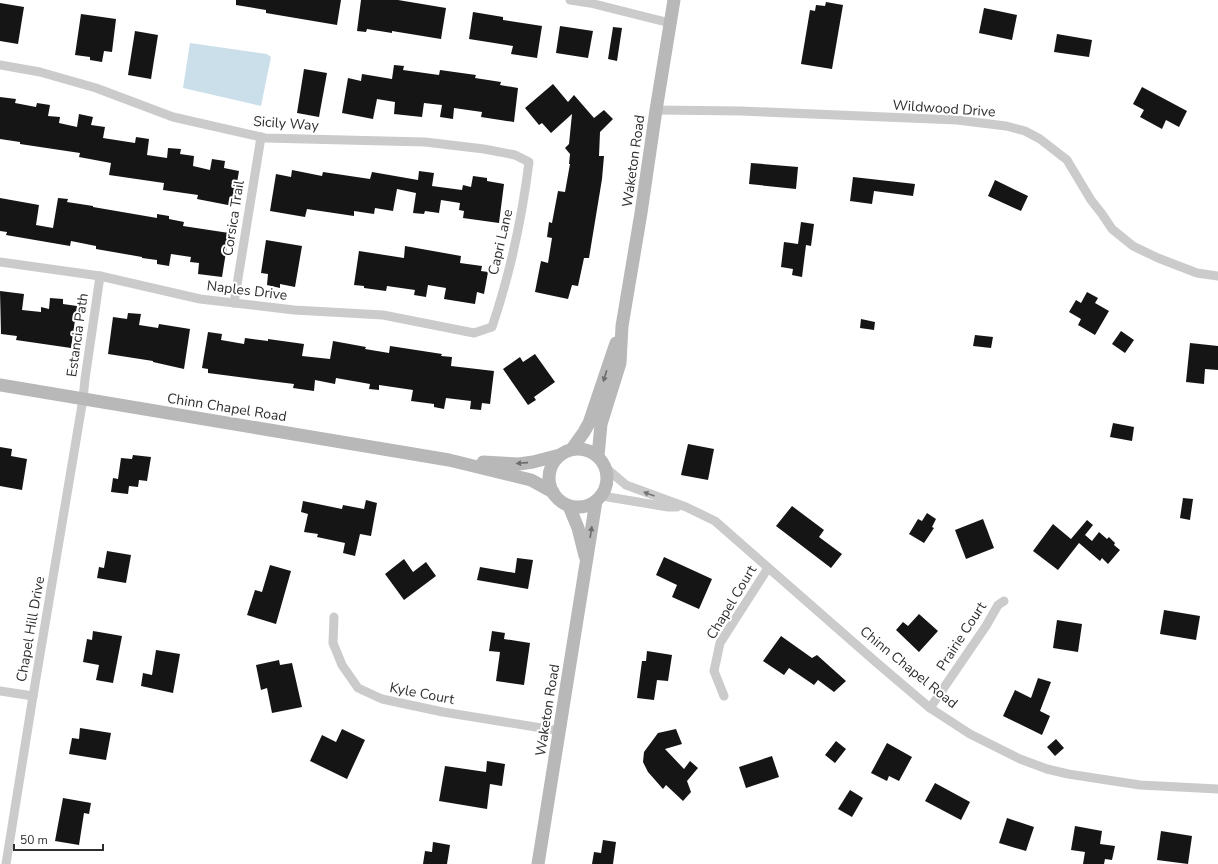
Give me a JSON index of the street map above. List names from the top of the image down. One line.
{"streets":{"street":["Wildwood Drive","Sicily Way","Waketon Road","Corsica Trail","Capri Lane","Naples Drive","Estancia Path","Chinn Chapel Road","Chapel Court","Chapel Hill Drive","Prairie Court","Kyle Court"]},"crossings":[["Wildwood Drive","Waketon Road"],["Sicily Way","Corsica Trail"],["Sicily Way","Capri Lane"],["Waketon Road","Chinn Chapel Road"],["Waketon Road","Kyle Court"],["Corsica Trail","Naples Drive"],["Capri Lane","Naples Drive"],["Naples Drive","Estancia Path"],["Estancia Path","Chinn Chapel Road"],["Estancia Path","Chapel Hill Drive"],["Chinn Chapel Road","Chapel Court"],["Chinn Chapel Road","Chapel Hill Drive"],["Chinn Chapel Road","Prairie Court"]],"scale_bar":"50 m"}
